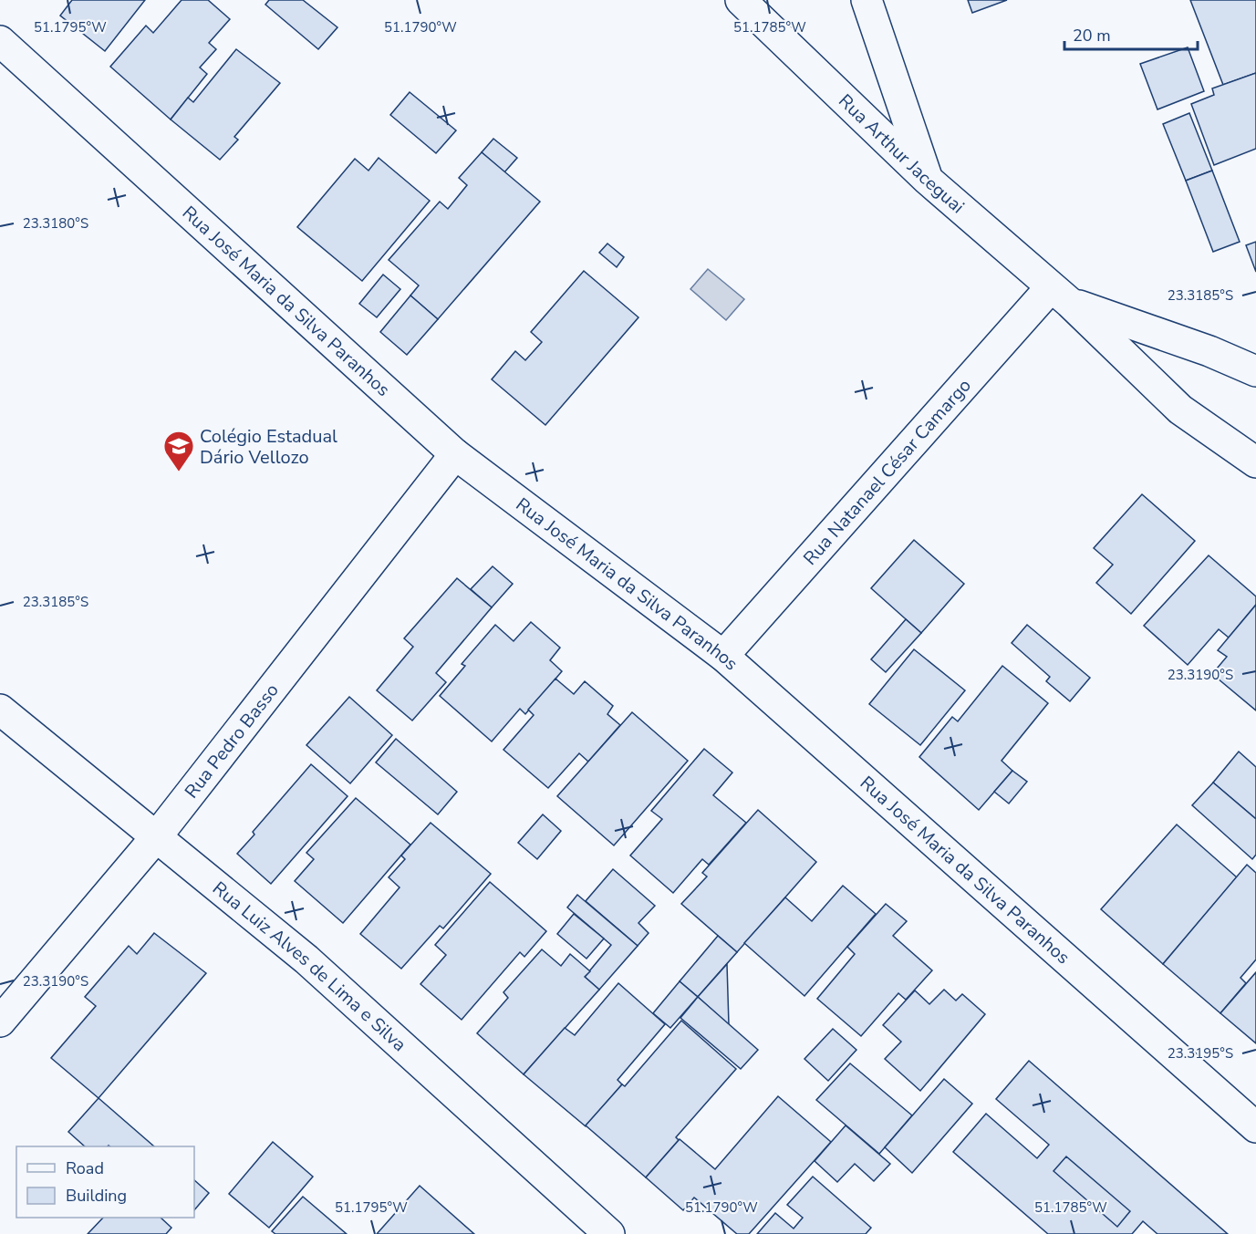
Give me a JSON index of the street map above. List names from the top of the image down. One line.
{"streets":{"street":["Rua Arthur Jaceguai","Rua José Maria da Silva Paranhos","Rua Natanael César Camargo","Rua Pedro Basso","Rua Luiz Alves de Lima e Silva"]},"crossings":[["Rua Arthur Jaceguai","Rua Natanael César Camargo"],["Rua José Maria da Silva Paranhos","Rua Natanael César Camargo"],["Rua José Maria da Silva Paranhos","Rua Pedro Basso"],["Rua Pedro Basso","Rua Luiz Alves de Lima e Silva"]],"places":{"school or university":["Colégio Estadual Dário Vellozo"]},"legend":["Road","Building"],"scale_bar":"20 m","coordinates":["51.1795°W","51.1790°W","51.1785°W","23.3180°S","23.3185°S","23.3190°S","23.3195°S"]}
